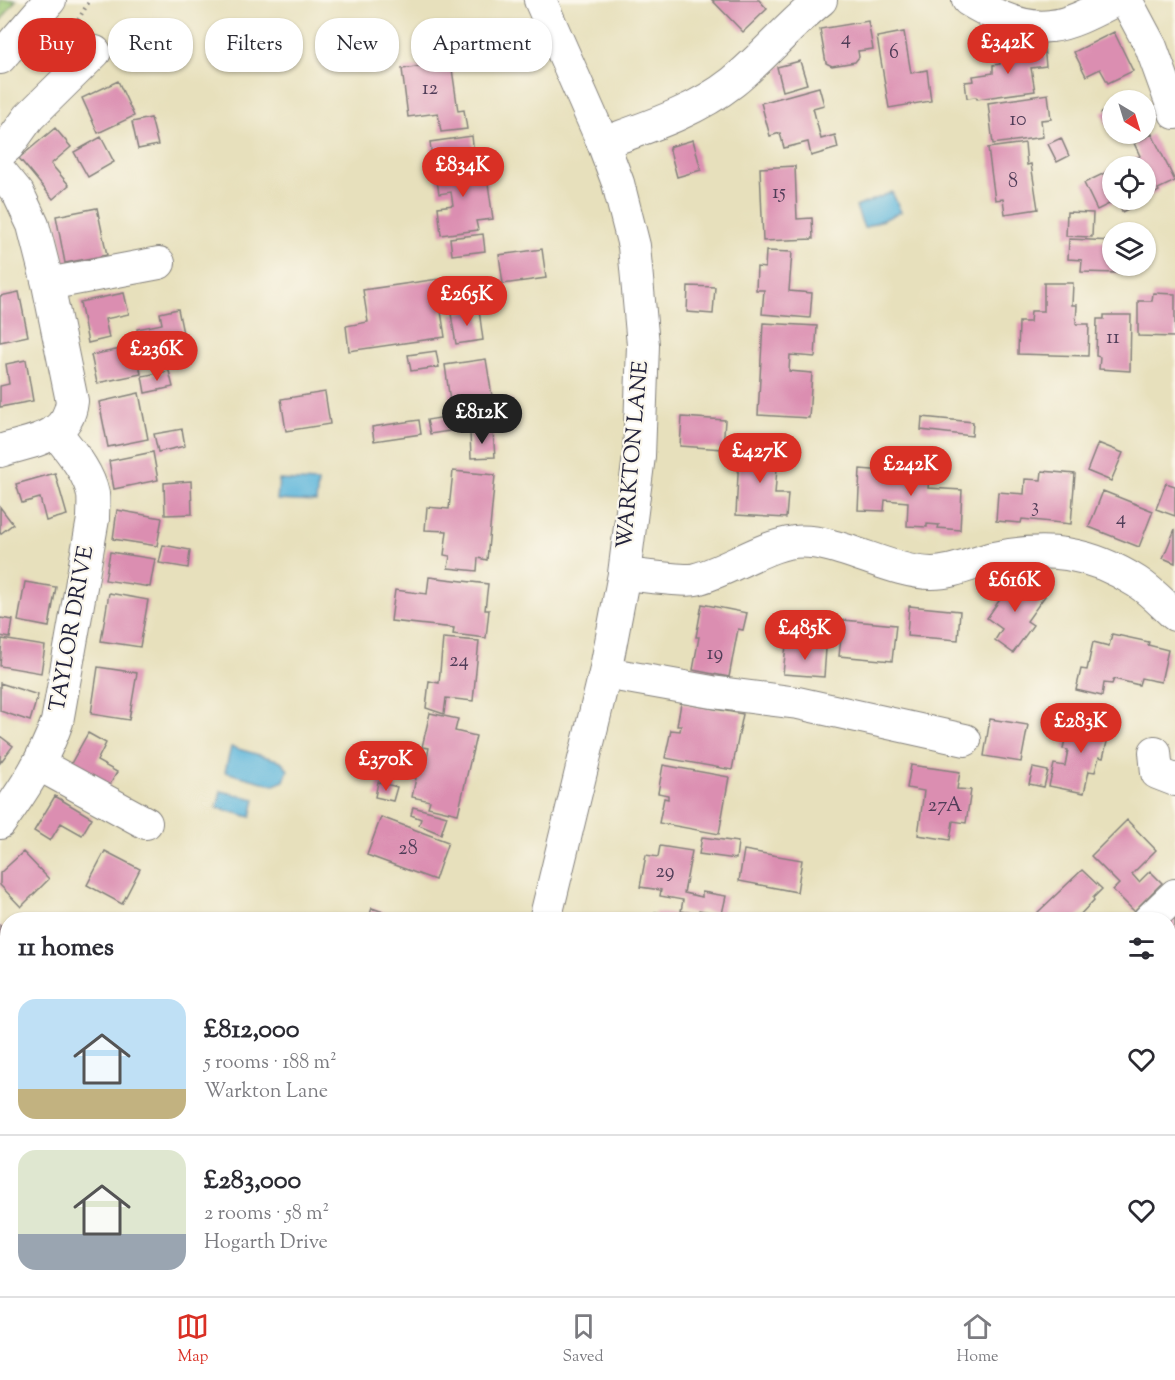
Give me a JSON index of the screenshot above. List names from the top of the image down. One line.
{"streets":{"street":["WARKTON LANE","TAYLOR DRIVE"]},"house_numbers":["4","6","12","10","8","15","11","3","4","19","24","27A","28","29"],"north":"bottom right","page":{"chip":["Buy","Rent","Filters","New","Apartment"],"price":["£342K","£834K","£265K","£236K","£812K","£427K","£242K","£616K","£485K","£283K","£370K"],"heading":"11 homes","list":[{"name":"£812,000","note":"5 rooms · 188 m² · Warkton Lane"},{"name":"£283,000","note":"2 rooms · 58 m² · Hogarth Drive"}],"tabs":["Map","Saved","Home"]}}
